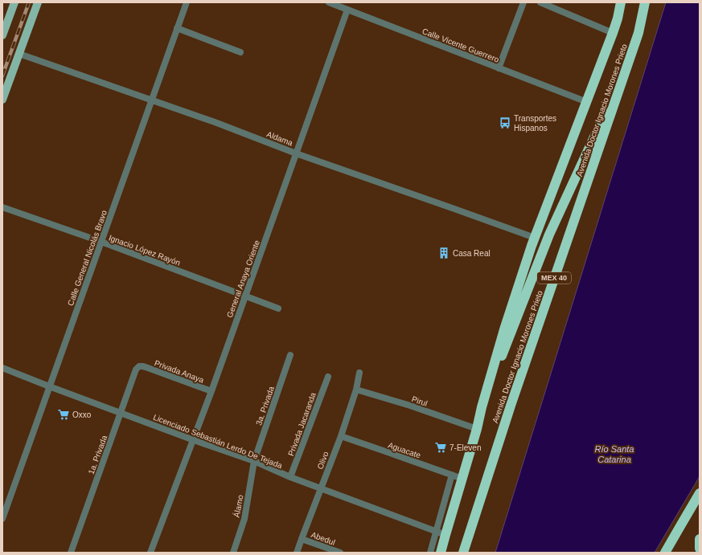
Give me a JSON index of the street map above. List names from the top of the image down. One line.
{"streets":{"highway":["Avenida Doctor Ignacio Morones Prieto","MEX 40"],"street":["Calle Vicente Guerrero","Aldama","Ignacio López Rayón","Calle General Nicolás Bravo","General Anaya Oriente","Privada Anaya","Pirul","3a. Privada","Privada Jacaranda","Licenciado Sebastián Lerdo De Tejada","Aguacate","1a. Privada","Olivo","Álamo","Abedul"]},"crossings":[["Calle Vicente Guerrero","Avenida Doctor Ignacio Morones Prieto"],["Calle Vicente Guerrero","General Anaya Oriente"],["Avenida Doctor Ignacio Morones Prieto","Aldama"],["Avenida Doctor Ignacio Morones Prieto","Pirul"],["Avenida Doctor Ignacio Morones Prieto","Licenciado Sebastián Lerdo De Tejada"],["Avenida Doctor Ignacio Morones Prieto","Aguacate"],["Aldama","Calle General Nicolás Bravo"],["Aldama","General Anaya Oriente"],["Ignacio López Rayón","Calle General Nicolás Bravo"],["Ignacio López Rayón","General Anaya Oriente"],["Calle General Nicolás Bravo","Licenciado Sebastián Lerdo De Tejada"],["General Anaya Oriente","Privada Anaya"],["General Anaya Oriente","Licenciado Sebastián Lerdo De Tejada"],["Privada Anaya","1a. Privada"],["Pirul","Olivo"],["3a. Privada","Licenciado Sebastián Lerdo De Tejada"],["3a. Privada","Álamo"],["Privada Jacaranda","Licenciado Sebastián Lerdo De Tejada"],["Licenciado Sebastián Lerdo De Tejada","1a. Privada"],["Licenciado Sebastián Lerdo De Tejada","Olivo"],["Licenciado Sebastián Lerdo De Tejada","Álamo"],["Aguacate","Olivo"],["Olivo","Abedul"]],"water":["Río Santa Catarina"],"places":{"bus stop":["Transportes Hispanos"],"building":["Casa Real"],"supermarket":["Oxxo","7-Eleven"]}}
